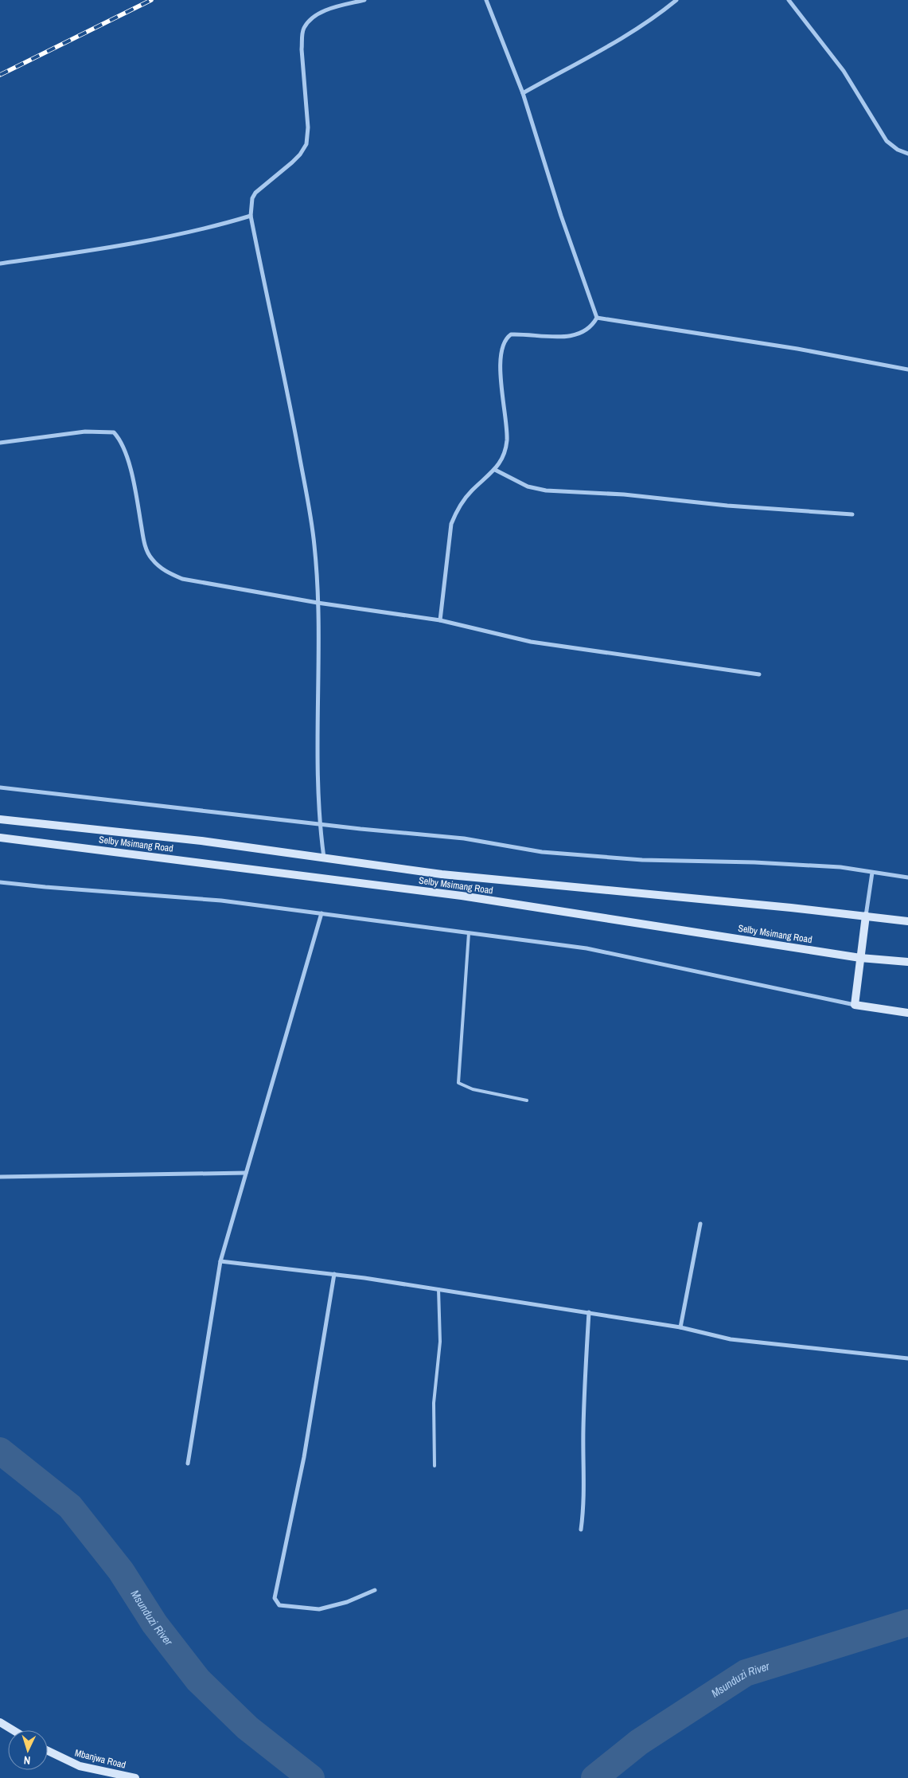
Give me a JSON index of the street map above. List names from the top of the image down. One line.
{"streets":{"main road":["Selby Msimang Road","Mbanjwa Road"]},"water":["Msunduzi River"],"north":"bottom"}
